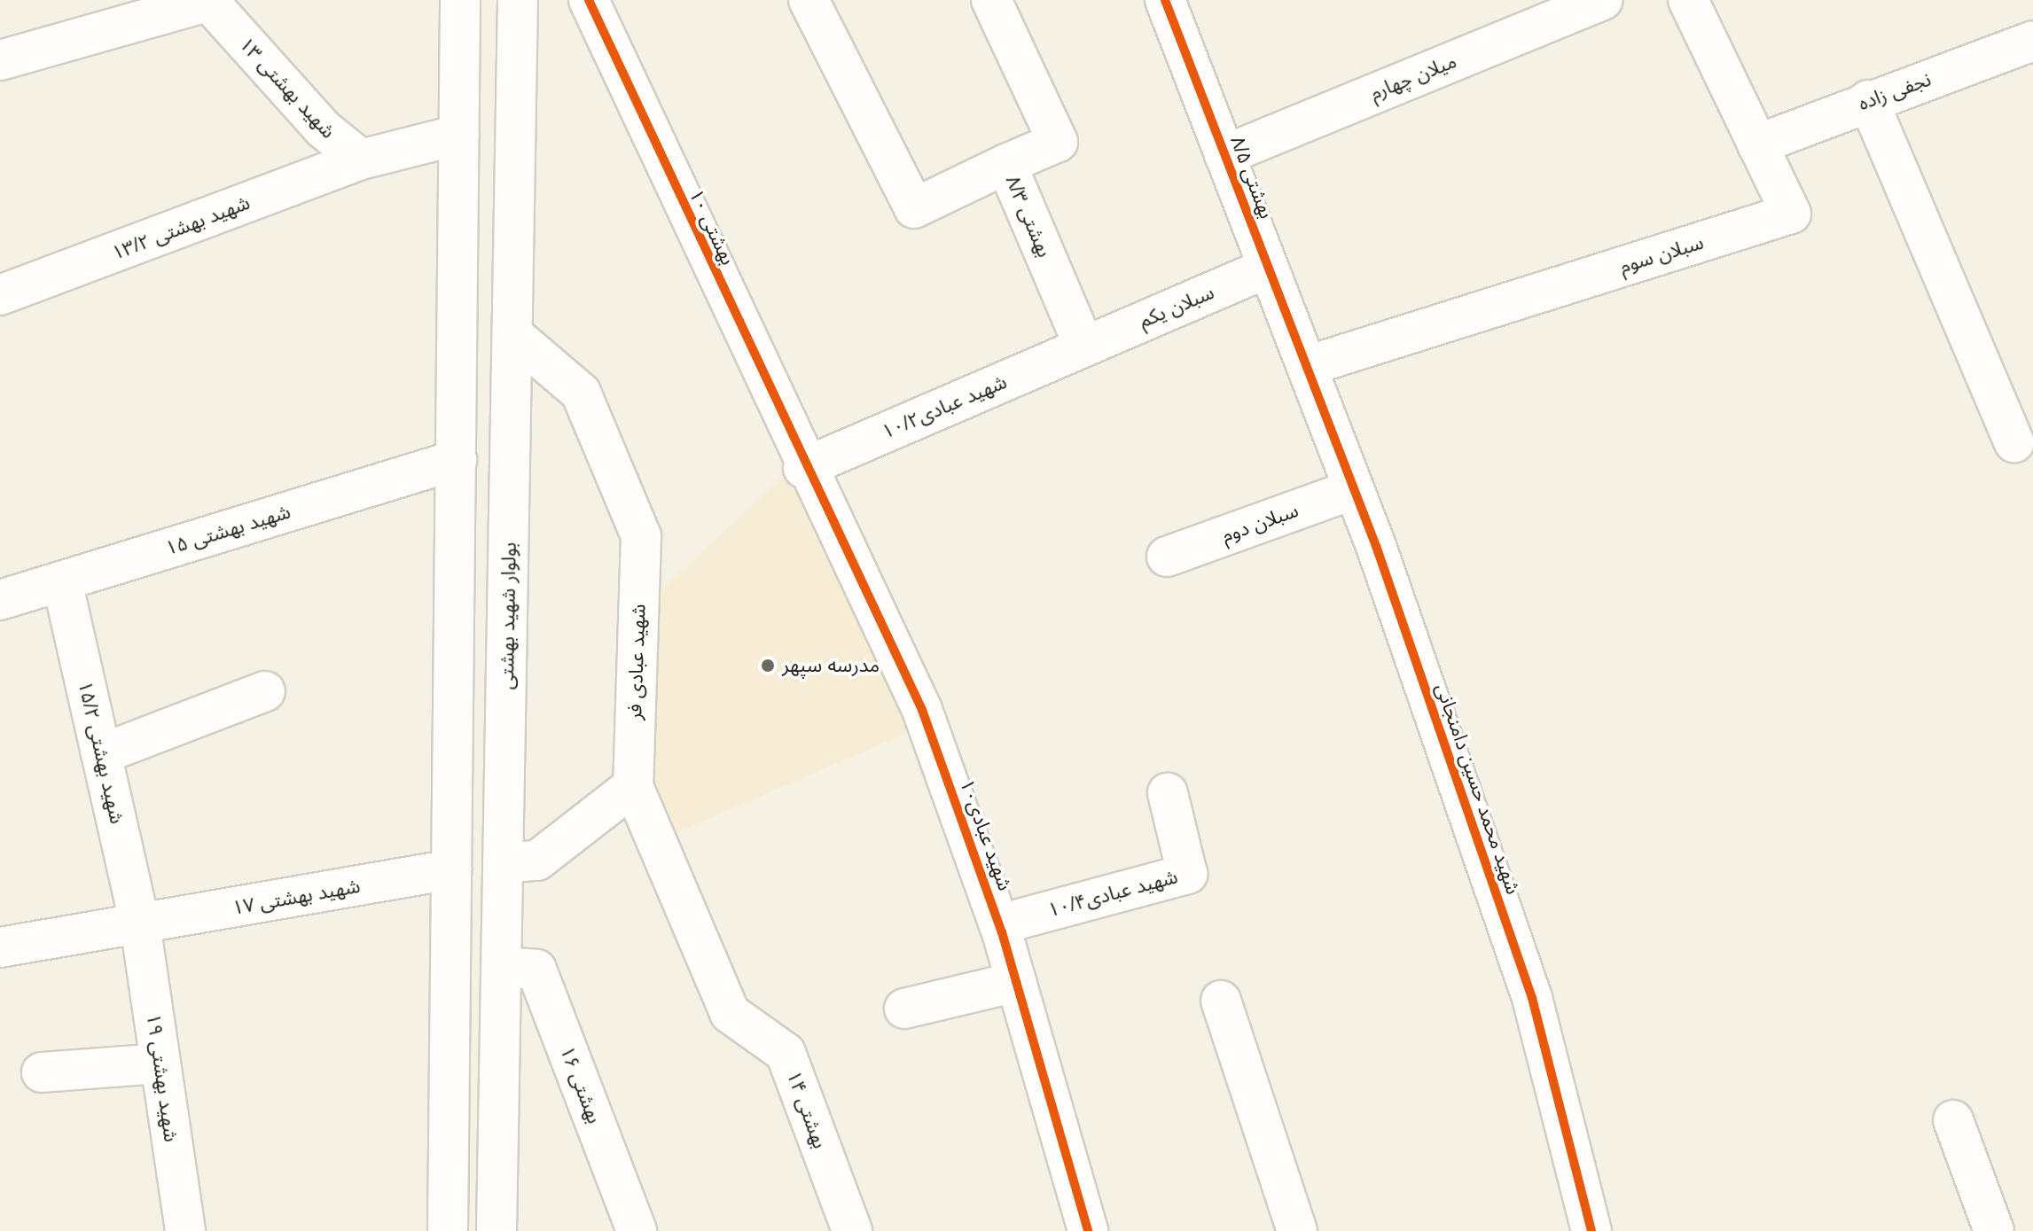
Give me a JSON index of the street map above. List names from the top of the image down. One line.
{"streets":{"street":["میلان چهارم","شهید بهشتی ۱۳","نجفی زاده","بهشتی ۸/۵","بهشتی ۸/۳","بهشتی ۱۰","شهید بهشتی ۱۳/۲","سبلان سوم","سبلان یکم","شهید عبادی۱۰/۲","سبلان دوم","شهید بهشتی ۱۵","بولوار شهید بهشتی","شهید عبادی فر","شهید بهشتی ۱۵/۲","شهید محمد حسین دامنجانی","شهید عبادی۱۰","شهید عبادی۱۰/۴","شهید بهشتی ۱۷","شهید بهشتی ۱۹","بهشتی ۱۶","بهشتی ۱۴"]},"crossings":[["میلان چهارم","بهشتی ۸/۵"],["شهید بهشتی ۱۳","شهید بهشتی ۱۳/۲"],["نجفی زاده","سبلان سوم"],["بهشتی ۸/۵","سبلان سوم"],["بهشتی ۸/۵","سبلان یکم"],["بهشتی ۸/۵","شهید محمد حسین دامنجانی"],["بهشتی ۸/۳","سبلان یکم"],["بهشتی ۸/۳","شهید عبادی۱۰/۲"],["بهشتی ۱۰","شهید عبادی۱۰/۲"],["بهشتی ۱۰","شهید عبادی۱۰"],["سبلان سوم","شهید محمد حسین دامنجانی"],["سبلان یکم","شهید عبادی۱۰/۲"],["شهید عبادی۱۰/۲","شهید عبادی۱۰"],["سبلان دوم","شهید محمد حسین دامنجانی"],["شهید بهشتی ۱۵","شهید بهشتی ۱۵/۲"],["بولوار شهید بهشتی","شهید عبادی فر"],["بولوار شهید بهشتی","بهشتی ۱۶"],["شهید عبادی فر","بهشتی ۱۴"],["شهید بهشتی ۱۵/۲","شهید بهشتی ۱۷"],["شهید بهشتی ۱۵/۲","شهید بهشتی ۱۹"],["شهید عبادی۱۰","شهید عبادی۱۰/۴"],["شهید بهشتی ۱۷","شهید بهشتی ۱۹"]],"places":["مدرسه سپهر"]}
